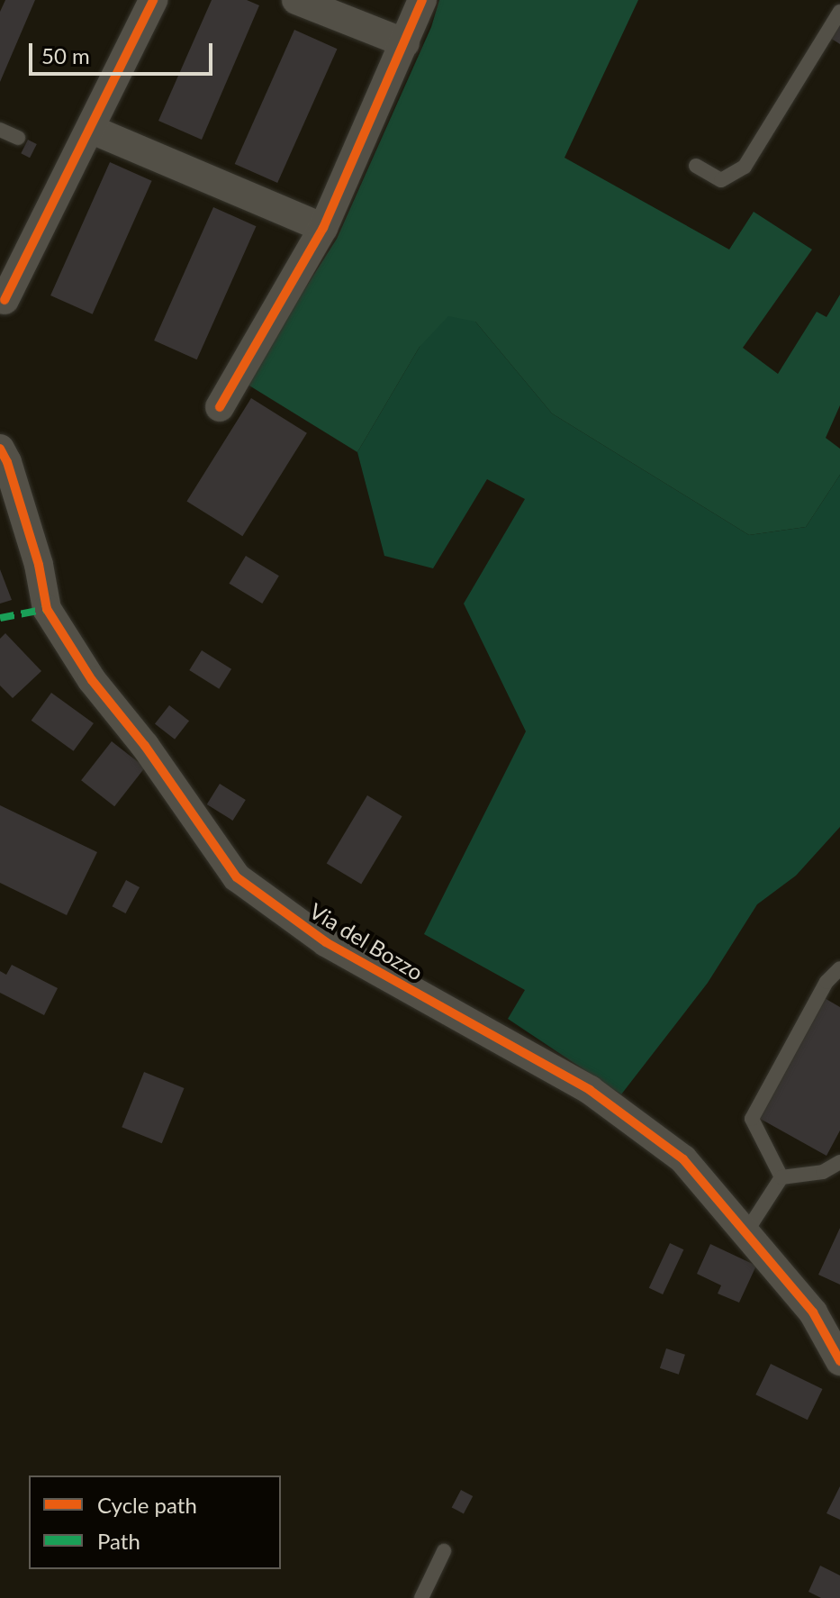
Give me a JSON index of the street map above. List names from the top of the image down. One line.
{"streets":{"street":["Via del Bozzo"]},"legend":["Cycle path","Path"],"scale_bar":"50 m"}
